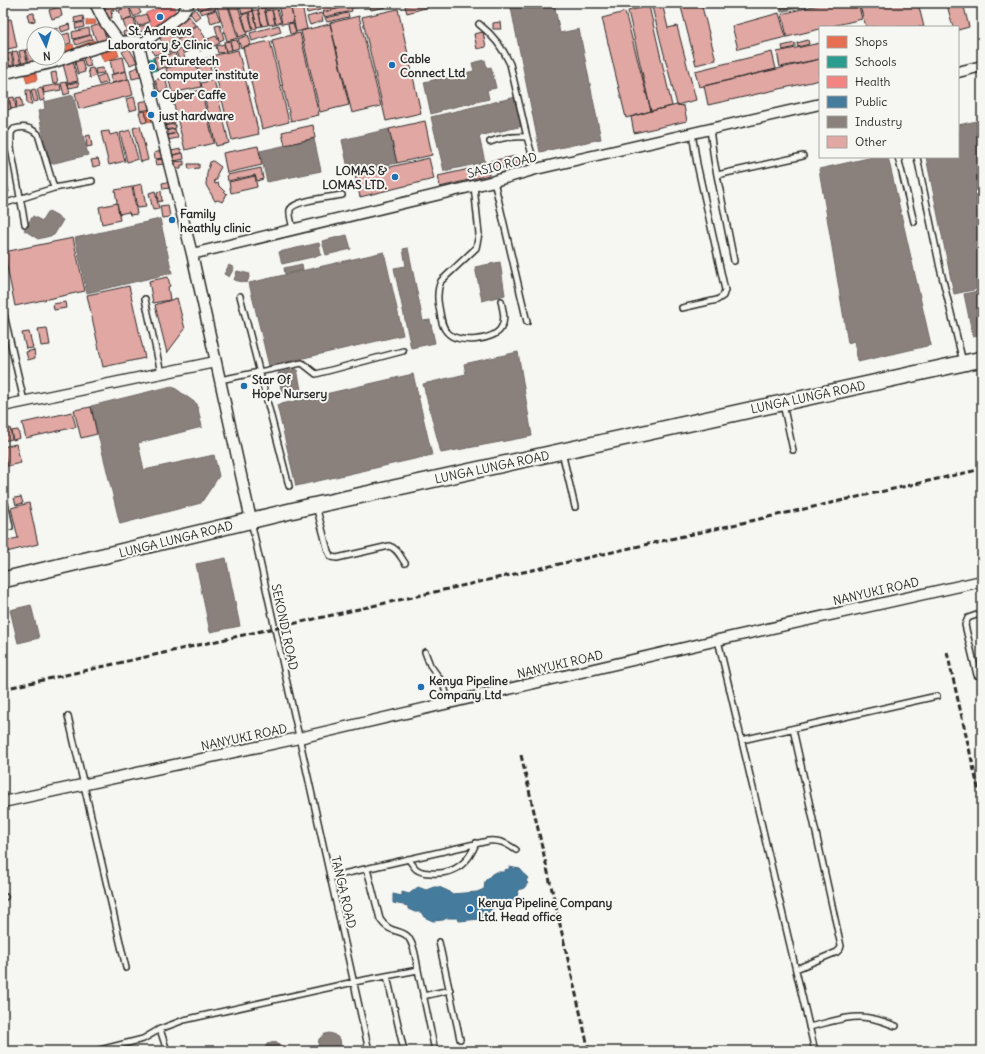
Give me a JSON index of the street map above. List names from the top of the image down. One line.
{"streets":{"main road":["LUNGA LUNGA ROAD"],"street":["SASIO ROAD","NANYUKI ROAD"],"lane":["SEKONDI ROAD","TANGA ROAD"]},"crossings":[["LUNGA LUNGA ROAD","SEKONDI ROAD"],["NANYUKI ROAD","SEKONDI ROAD"],["NANYUKI ROAD","TANGA ROAD"],["SEKONDI ROAD","TANGA ROAD"]],"places":["St. Andrews Laboratory & Clinic","Cable Connect Ltd","Futuretech computer institute","Cyber Caffe","just hardware","LOMAS & LOMAS LTD.","Family heathly clinic","Star Of Hope Nursery","Kenya Pipeline Company Ltd","Kenya Pipeline Company Ltd. Head office"],"legend":["Shops","Schools","Health","Public","Industry","Other"],"north":"bottom"}
